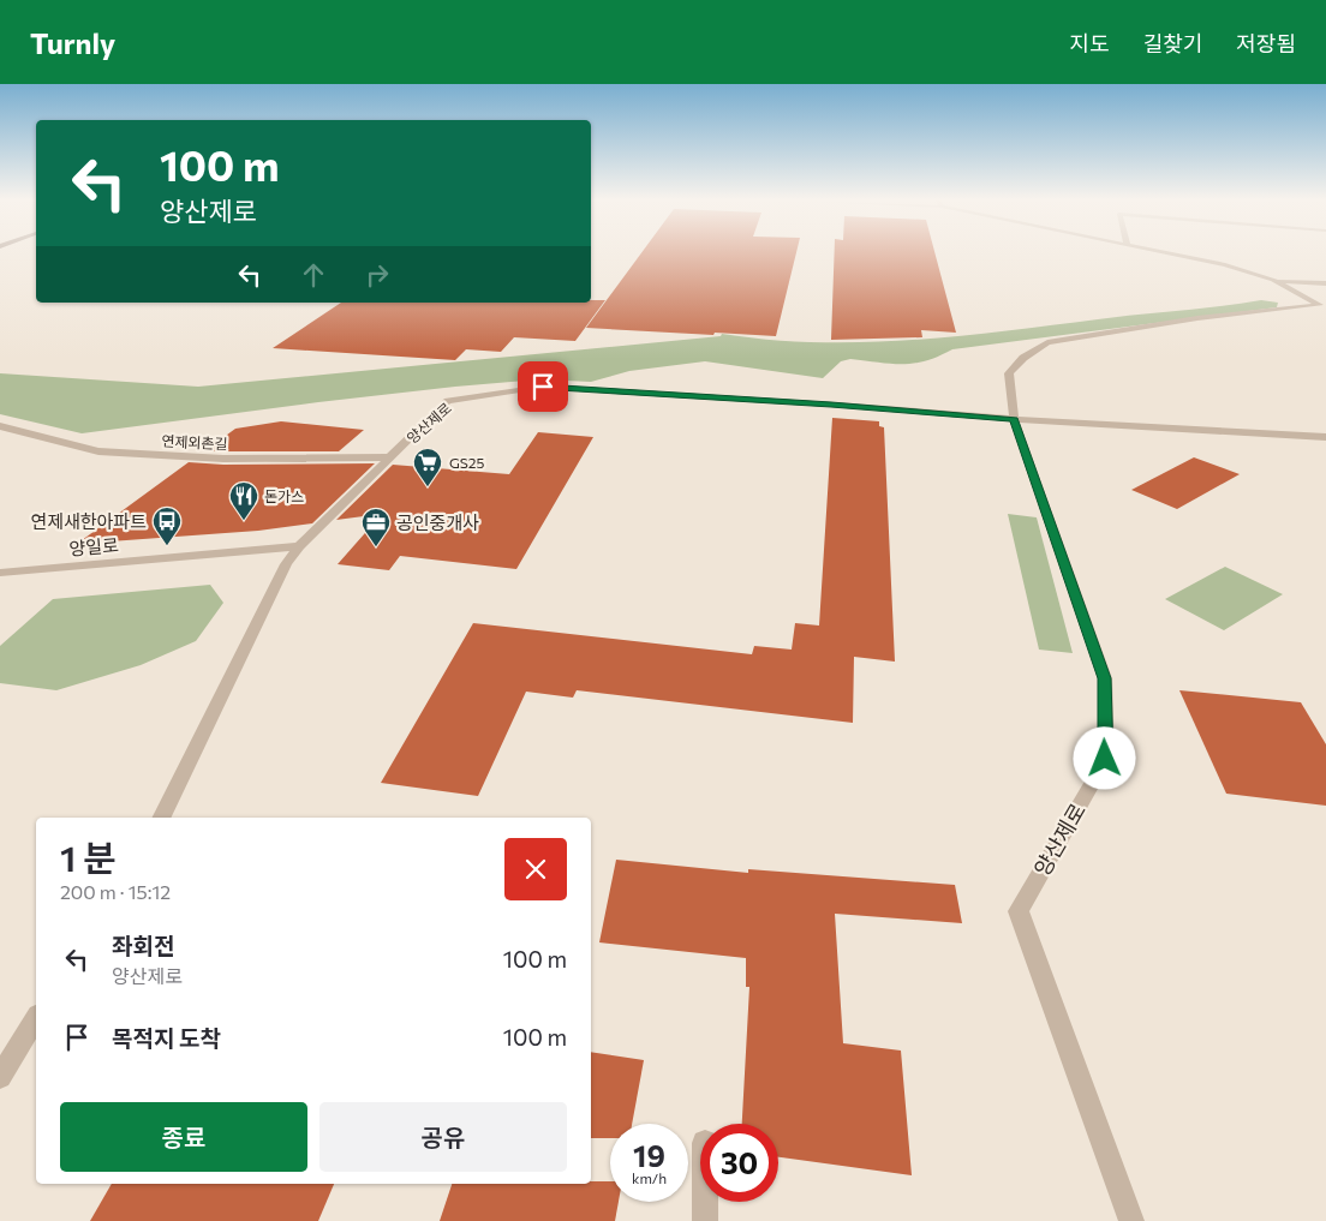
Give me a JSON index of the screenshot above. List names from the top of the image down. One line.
{"streets":{"street":["양산제로","연제외촌길","양일로"]},"crossings":[["양산제로","연제외촌길"],["양산제로","양일로"]],"places":{"supermarket":["GS25"],"restaurant":["돈가스"],"bus stop":["연제새한아파트"],"office":["공인중개사"]},"page":{"header":"Turnly","nav":["지도","길찾기","저장됨"],"turn":["100 m","양산제로"],"heading":["1 분","200 m · 15:12"],"list":[{"name":"좌회전","note":"양산제로","value":"100 m"},{"name":"목적지 도착","value":"100 m"}],"buttons":["종료","공유"],"speed":"19 km/h","limit":"30"}}
